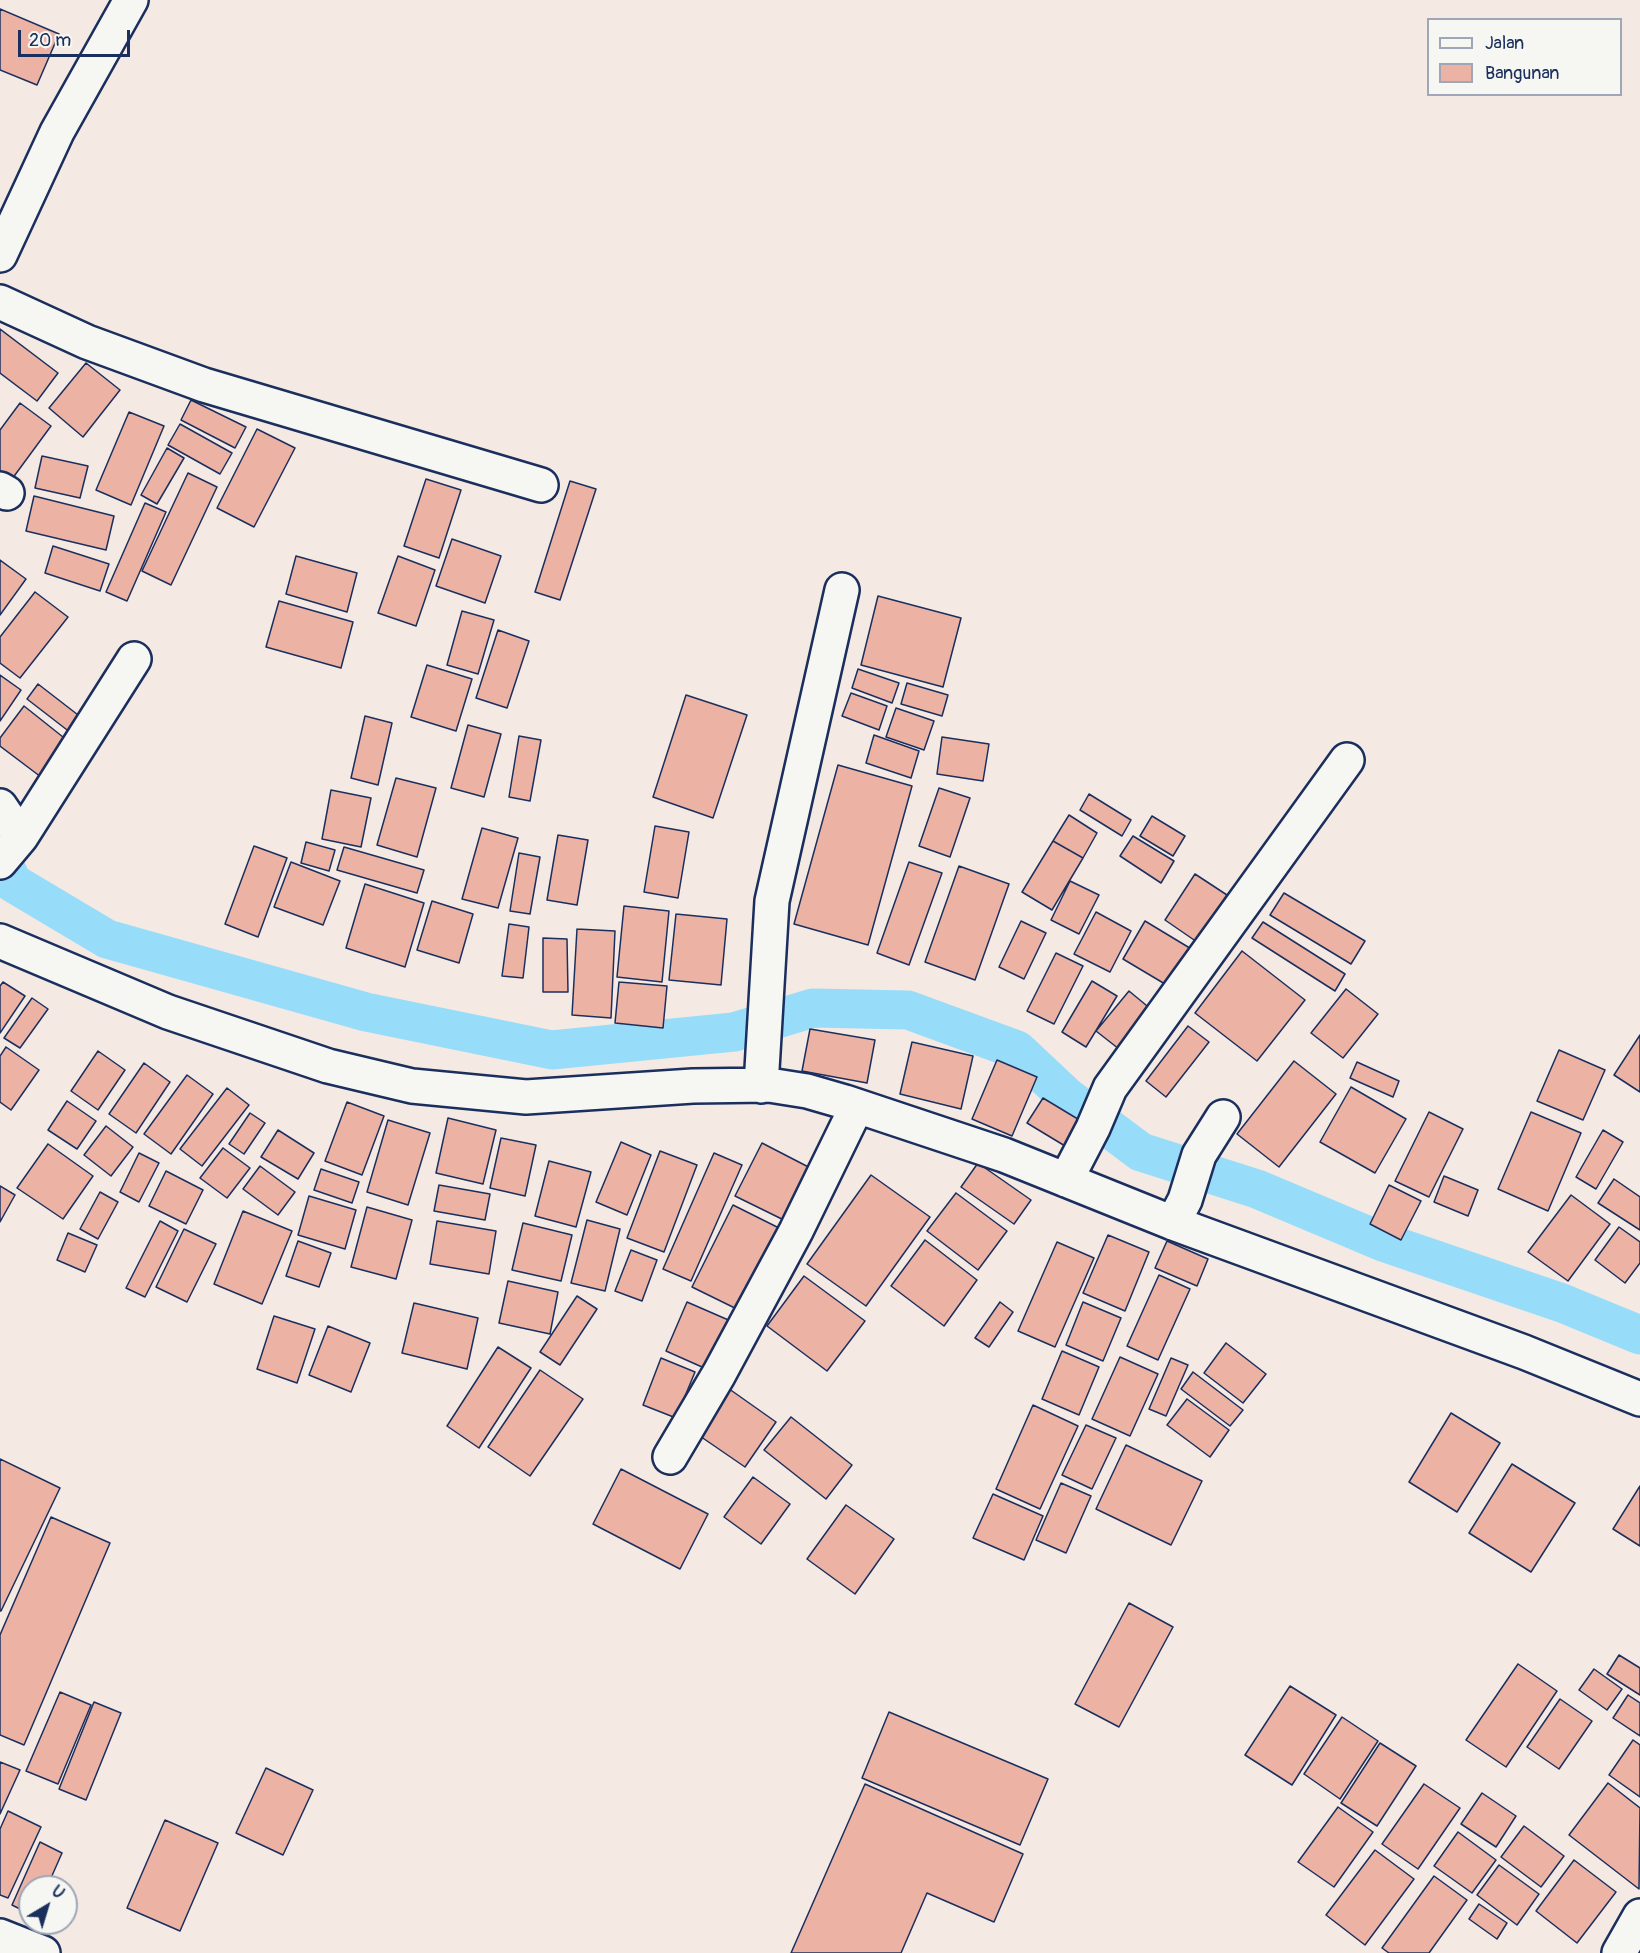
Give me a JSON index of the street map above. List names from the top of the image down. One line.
{"legend":["Jalan","Bangunan"],"scale_bar":"20 m","north":"top right"}
